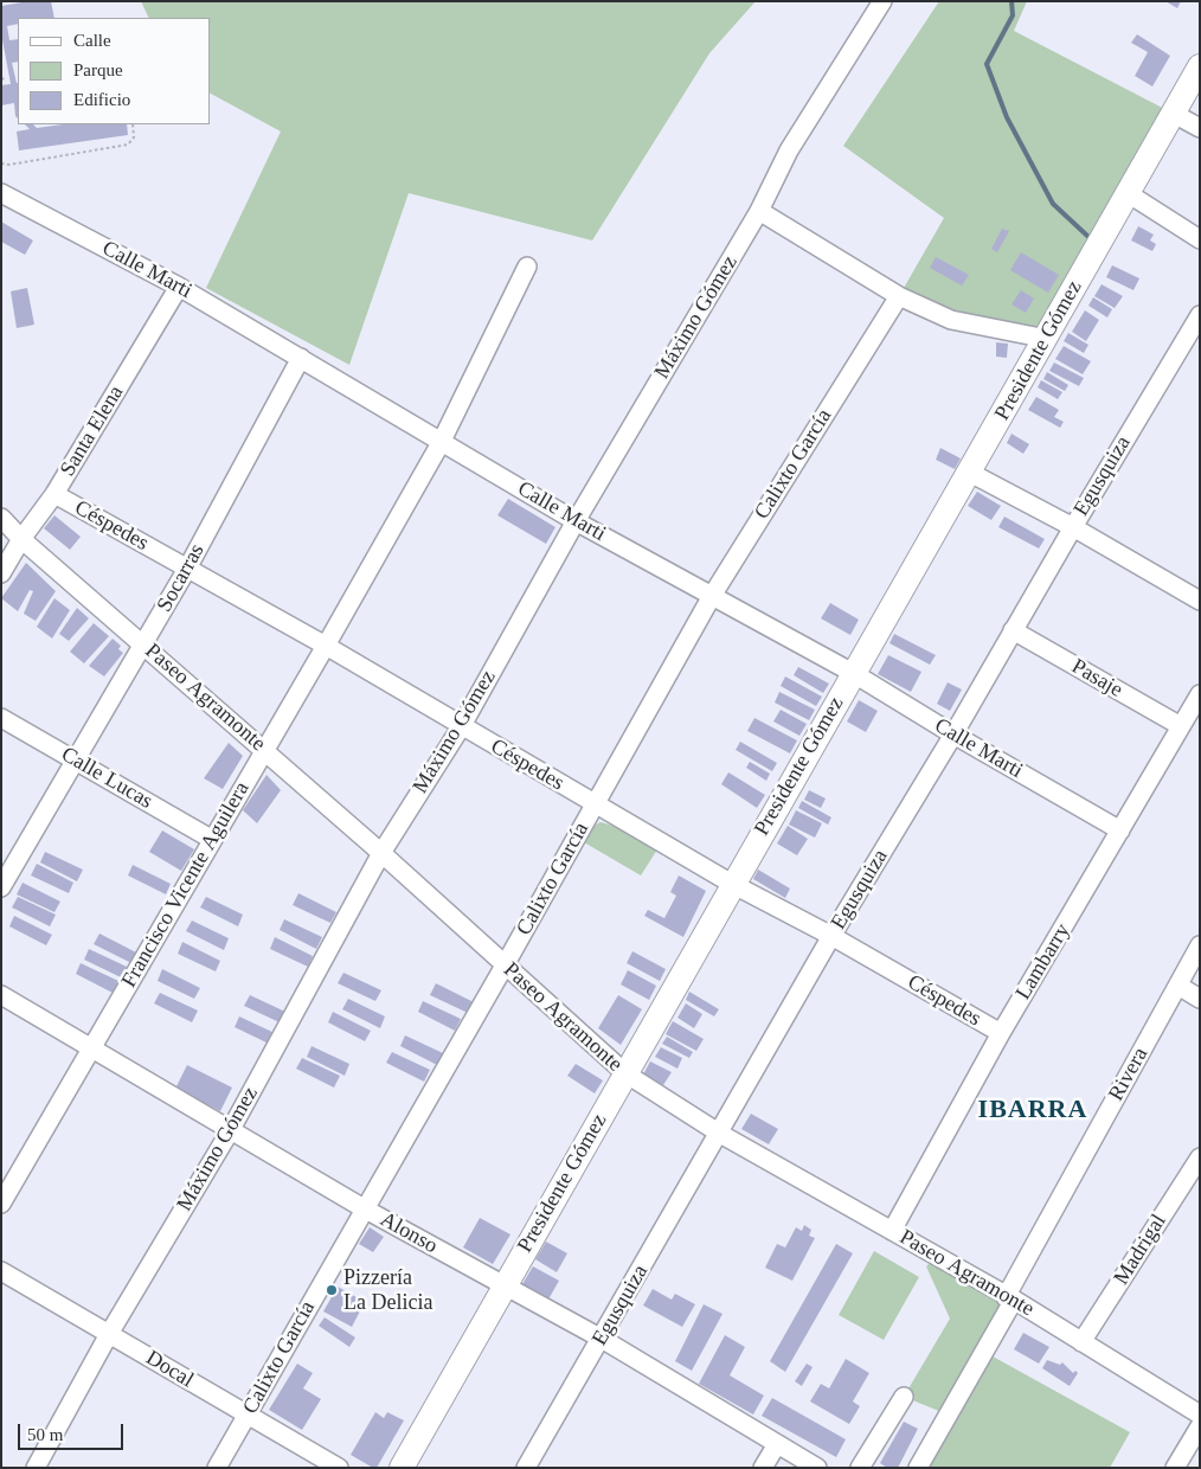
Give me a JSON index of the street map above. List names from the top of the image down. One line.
{"streets":{"main road":["Presidente Gómez"],"street":["Calle Marti","Máximo Gómez","Santa Elena","Calixto García","Egusquiza","Céspedes","Socarras","Pasaje","Paseo Agramonte","Calle Lucas","Francisco Vicente Aguilera","Lambarry","Rivera","Alonso","Madrigal","Docal"]},"crossings":[["Calle Marti","Máximo Gómez"],["Calle Marti","Presidente Gómez"],["Calle Marti","Santa Elena"],["Calle Marti","Calixto García"],["Calle Marti","Egusquiza"],["Calle Marti","Socarras"],["Calle Marti","Francisco Vicente Aguilera"],["Calle Marti","Lambarry"],["Máximo Gómez","Céspedes"],["Máximo Gómez","Paseo Agramonte"],["Máximo Gómez","Alonso"],["Máximo Gómez","Docal"],["Presidente Gómez","Céspedes"],["Presidente Gómez","Paseo Agramonte"],["Presidente Gómez","Alonso"],["Santa Elena","Céspedes"],["Santa Elena","Paseo Agramonte"],["Calixto García","Céspedes"],["Calixto García","Paseo Agramonte"],["Calixto García","Alonso"],["Calixto García","Docal"],["Egusquiza","Céspedes"],["Egusquiza","Pasaje"],["Egusquiza","Paseo Agramonte"],["Egusquiza","Alonso"],["Céspedes","Socarras"],["Céspedes","Francisco Vicente Aguilera"],["Céspedes","Lambarry"],["Socarras","Paseo Agramonte"],["Socarras","Calle Lucas"],["Pasaje","Lambarry"],["Paseo Agramonte","Francisco Vicente Aguilera"],["Paseo Agramonte","Lambarry"],["Paseo Agramonte","Rivera"],["Paseo Agramonte","Madrigal"],["Calle Lucas","Francisco Vicente Aguilera"],["Francisco Vicente Aguilera","Alonso"]],"districts":["IBARRA"],"places":["Pizzería La Delicia"],"legend":["Calle","Parque","Edificio"],"scale_bar":"50 m"}
